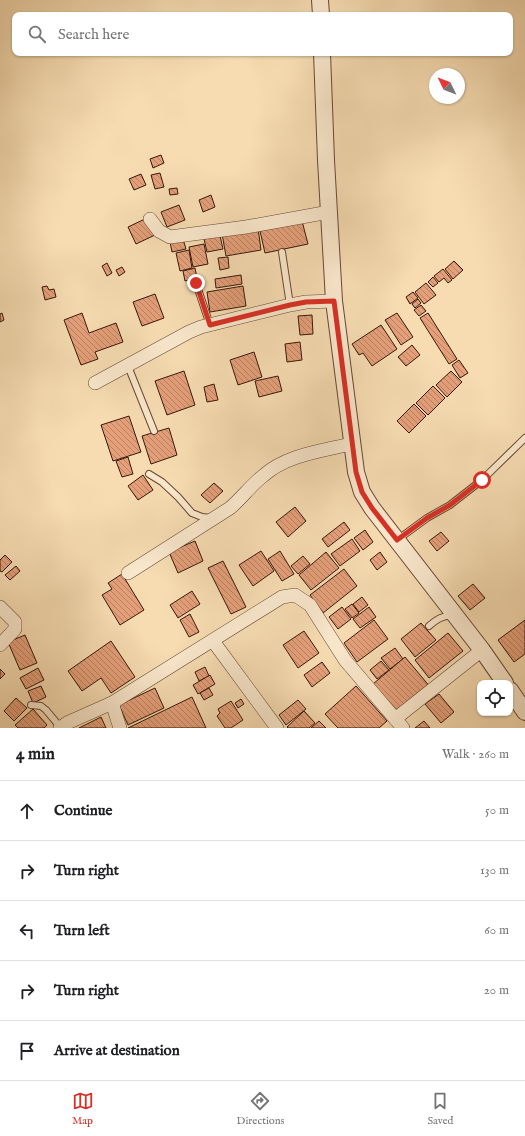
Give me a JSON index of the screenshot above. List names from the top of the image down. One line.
{"north":"top left","page":{"search":"Search here","heading":["4 min","Walk · 260 m"],"list":[["Continue","50 m"],["Turn right","130 m"],["Turn left","60 m"],["Turn right","20 m"],"Arrive at destination"],"nav":["Map","Directions","Saved"]}}
